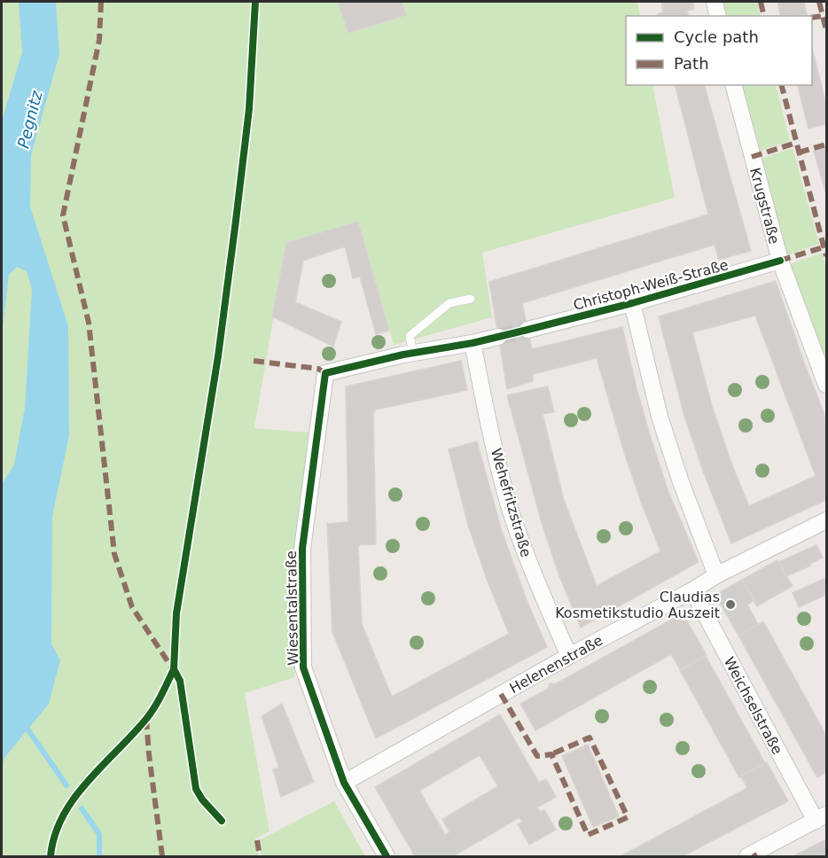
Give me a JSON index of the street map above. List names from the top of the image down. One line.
{"streets":{"street":["Krugstraße","Christoph-Weiß-Straße","Wehefritzstraße","Wiesentalstraße","Helenenstraße","Weichselstraße"]},"crossings":[["Krugstraße","Christoph-Weiß-Straße"],["Wehefritzstraße","Helenenstraße"],["Wiesentalstraße","Helenenstraße"],["Helenenstraße","Weichselstraße"]],"water":["Pegnitz"],"places":["Claudias Kosmetikstudio Auszeit"],"legend":["Cycle path","Path"]}
